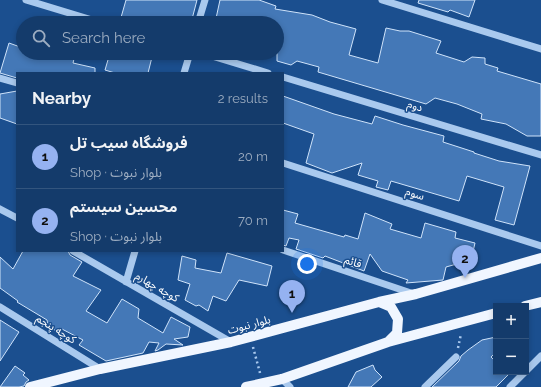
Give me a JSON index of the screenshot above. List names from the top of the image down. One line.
{"streets":{"main road":["بلوار نبوت"],"street":["دوم","سوم","قائم","کوچه چهارم","کوچه پنجم"]},"crossings":[["قائم","بلوار نبوت"],["کوچه چهارم","بلوار نبوت"],["بلوار نبوت","کوچه پنجم"]],"page":{"search":"Search here","heading":["Nearby","2 results"],"list":[{"mark":"1","name":"فروشگاه سیب تل","note":"Shop · بلوار نبوت","value":"20 m"},{"mark":"2","name":"محسین سیستم","note":"Shop · بلوار نبوت","value":"70 m"}],"pins":["2","1"],"map_buttons":["+","−"]}}
